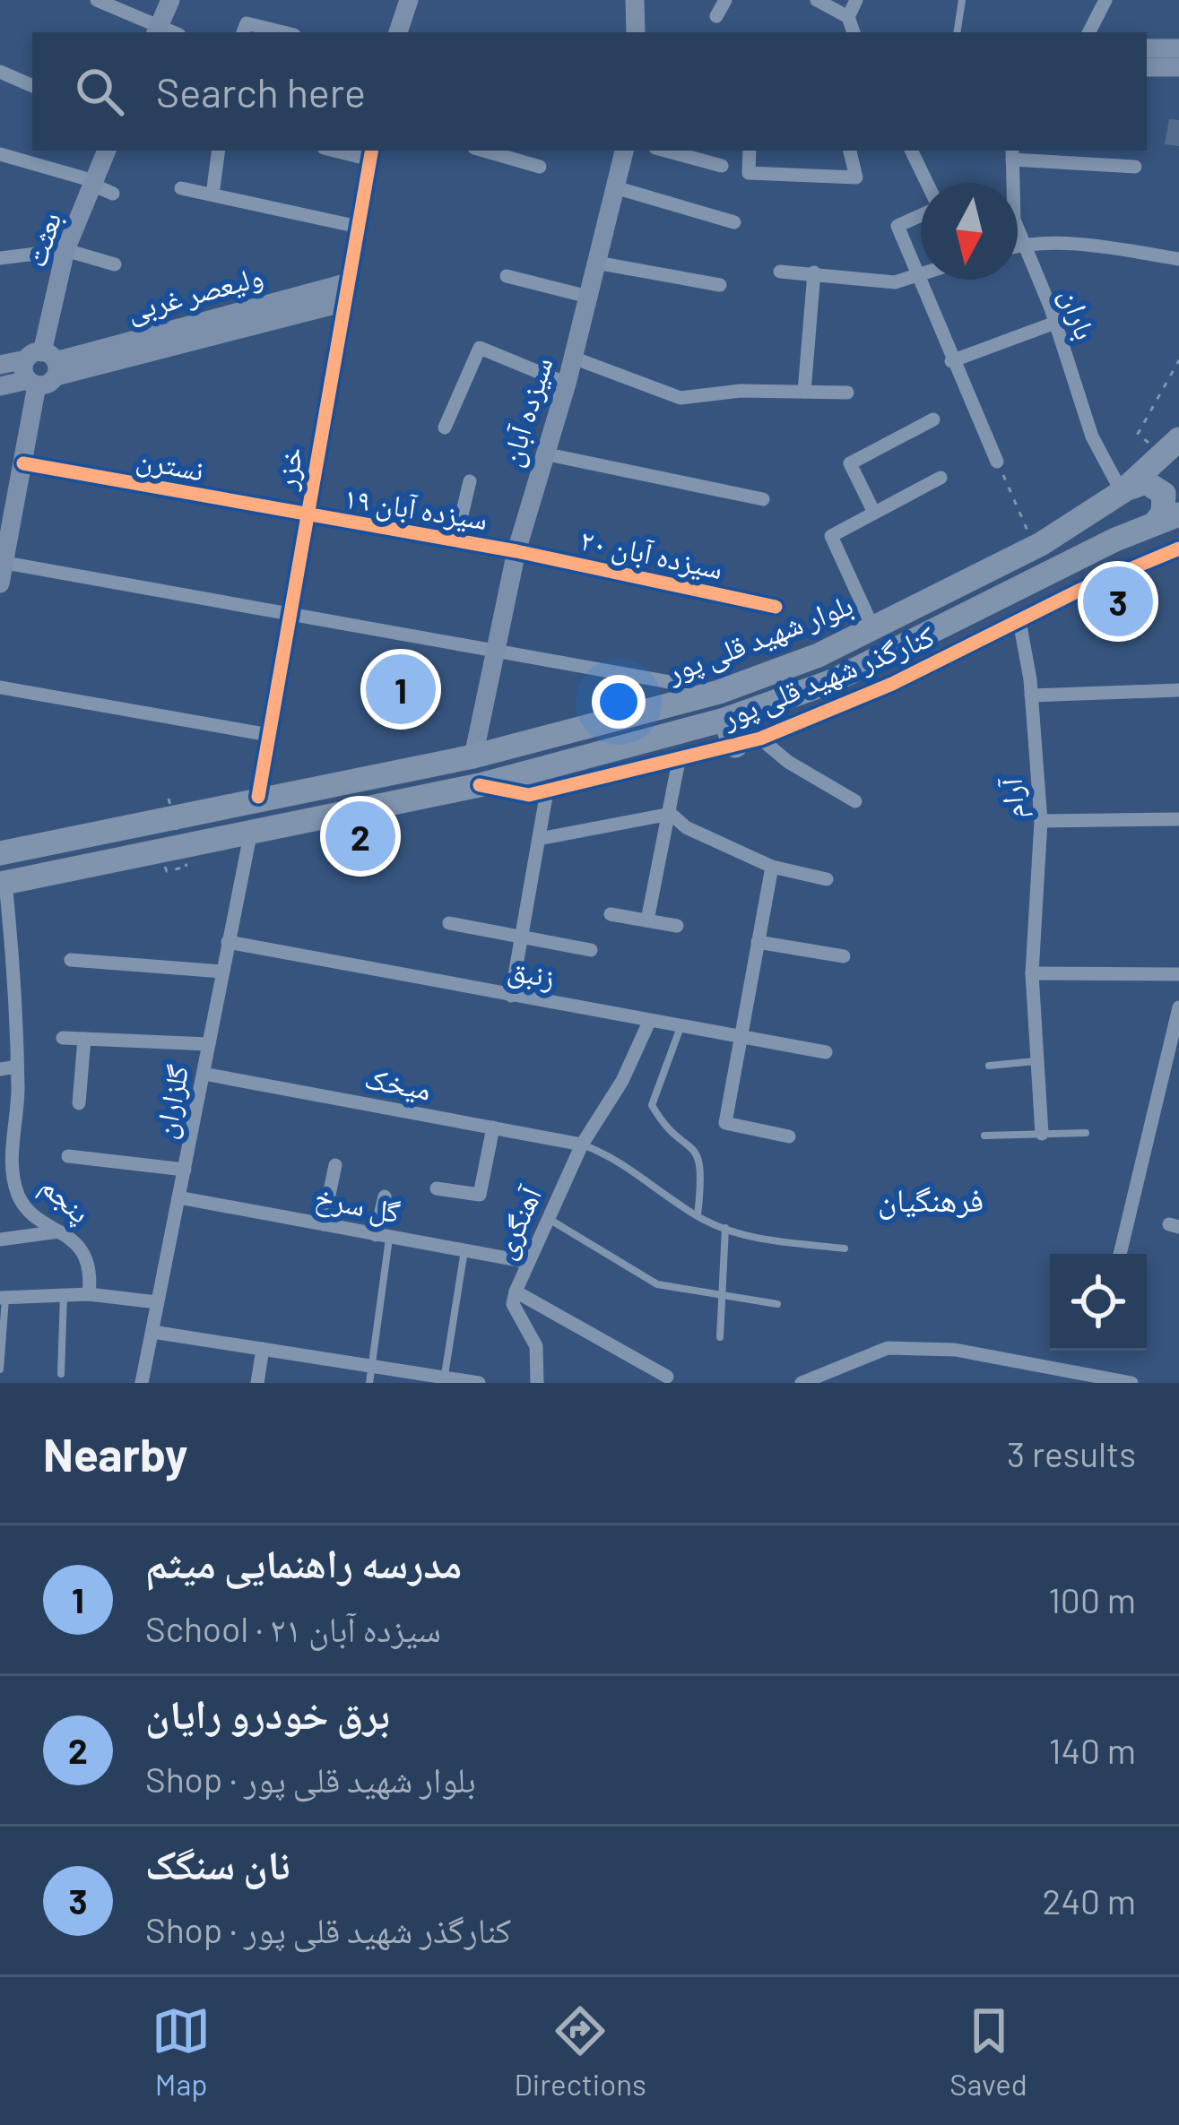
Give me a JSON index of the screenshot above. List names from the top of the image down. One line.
{"streets":{"highway":["بلوار شهید قلی پور"],"street":["بعثت","ولیعصر غربی","باران","سیزده آبان","نسترن","خزر","سیزده آبان ۱۹","سیزده آبان ۲۰","کنارگذر شهید قلی پور","آرام","زنبق","میخک","گلزاران","پنجم","گل سرخ","آهنگری"]},"crossings":[["بعثت","ولیعصر غربی"],["بعثت","نسترن"],["ولیعصر غربی","خزر"],["باران","بلوار شهید قلی پور"],["سیزده آبان","سیزده آبان ۱۹"],["سیزده آبان","سیزده آبان ۲۰"],["سیزده آبان","بلوار شهید قلی پور"],["نسترن","خزر"],["نسترن","سیزده آبان ۱۹"],["خزر","سیزده آبان ۱۹"],["خزر","بلوار شهید قلی پور"],["سیزده آبان ۱۹","سیزده آبان ۲۰"],["بلوار شهید قلی پور","کنارگذر شهید قلی پور"],["بلوار شهید قلی پور","گلزاران"],["بلوار شهید قلی پور","پنجم"],["کنارگذر شهید قلی پور","آرام"],["زنبق","گلزاران"],["زنبق","آهنگری"],["میخک","گلزاران"],["میخک","آهنگری"],["گلزاران","گل سرخ"],["گل سرخ","آهنگری"]],"districts":["فرهنگیان"],"north":"bottom","page":{"search":"Search here","pins":["3","1","2"],"heading":["Nearby","3 results"],"list":[{"mark":"1","name":"مدرسه راهنمایی میثم","note":"School · سیزده آبان ۲۱","value":"100 m"},{"mark":"2","name":"برق خودرو رایان","note":"Shop · بلوار شهید قلی پور","value":"140 m"},{"mark":"3","name":"نان سنگک","note":"Shop · کنارگذر شهید قلی پور","value":"240 m"}],"nav":["Map","Directions","Saved"]}}
